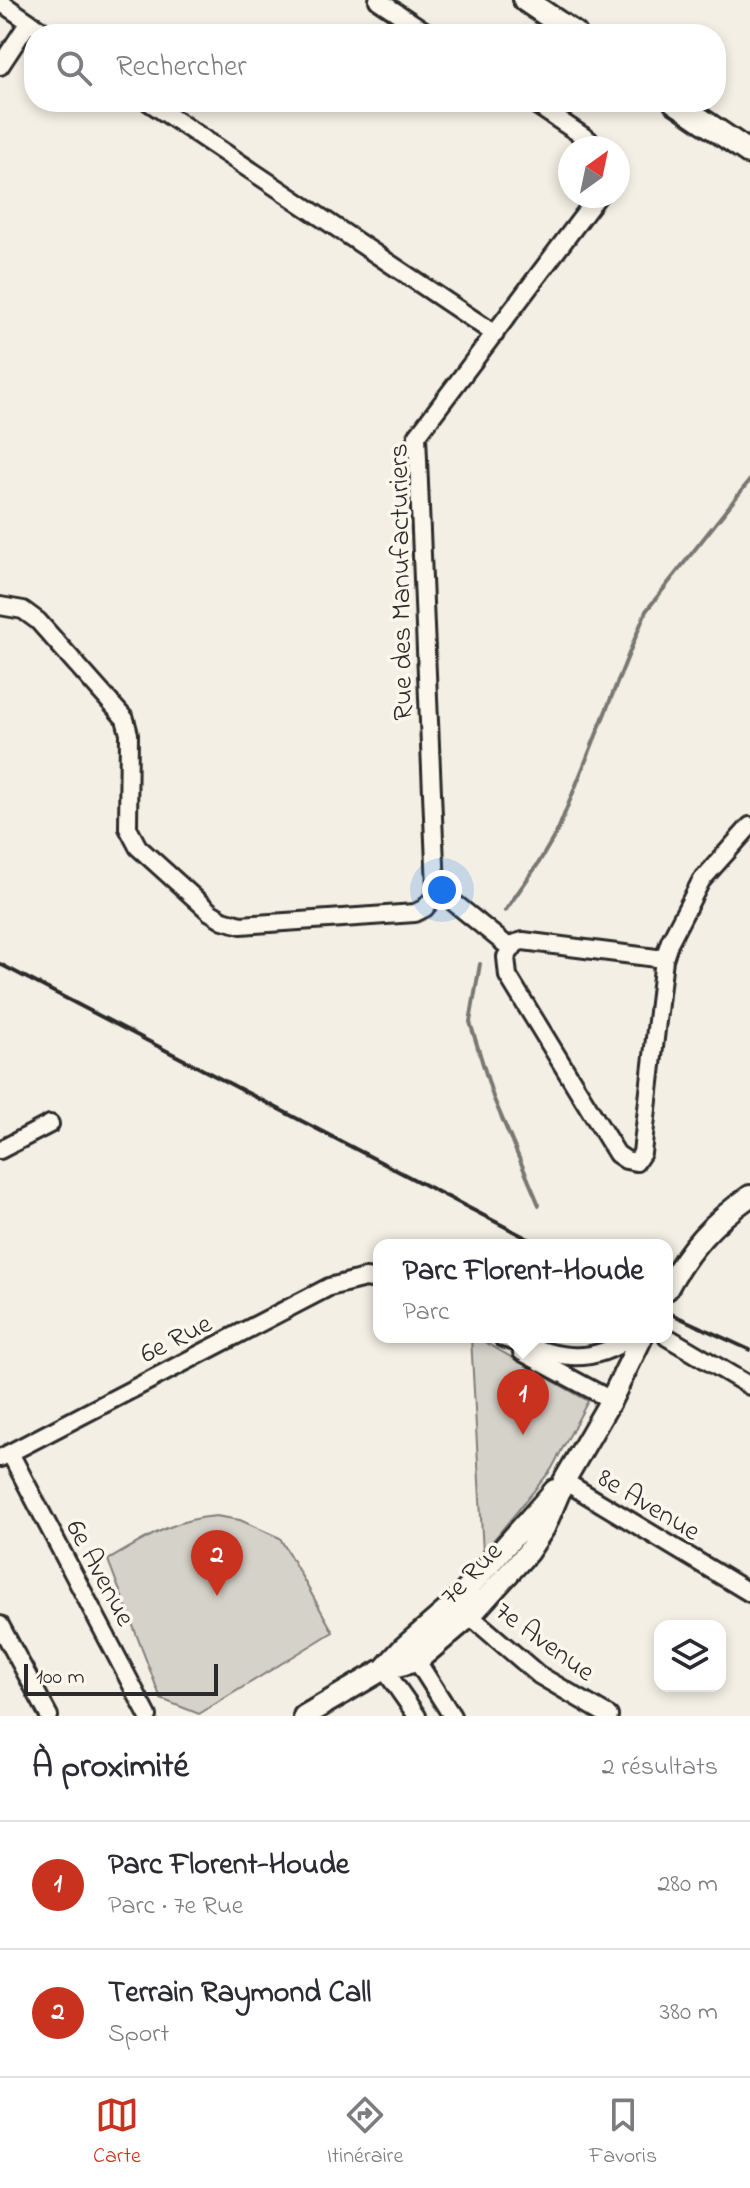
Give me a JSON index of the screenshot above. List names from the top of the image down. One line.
{"streets":{"main road":["7e Rue"],"street":["Rue des Manufacturiers","6e Rue","8e Avenue","6e Avenue","7e Avenue"]},"crossings":[["6e Rue","6e Avenue"],["8e Avenue","7e Rue"],["7e Rue","7e Avenue"]],"scale_bar":"100 m","north":"top right","page":{"search":"Rechercher","popup":["Parc Florent-Houde","Parc"],"pins":["1","2"],"scale":"100 m","heading":["À proximité","2 résultats"],"list":[{"mark":"1","name":"Parc Florent-Houde","note":"Parc · 7e Rue","value":"280 m"},{"mark":"2","name":"Terrain Raymond Call","note":"Sport","value":"380 m"}],"nav":["Carte","Itinéraire","Favoris"]}}
